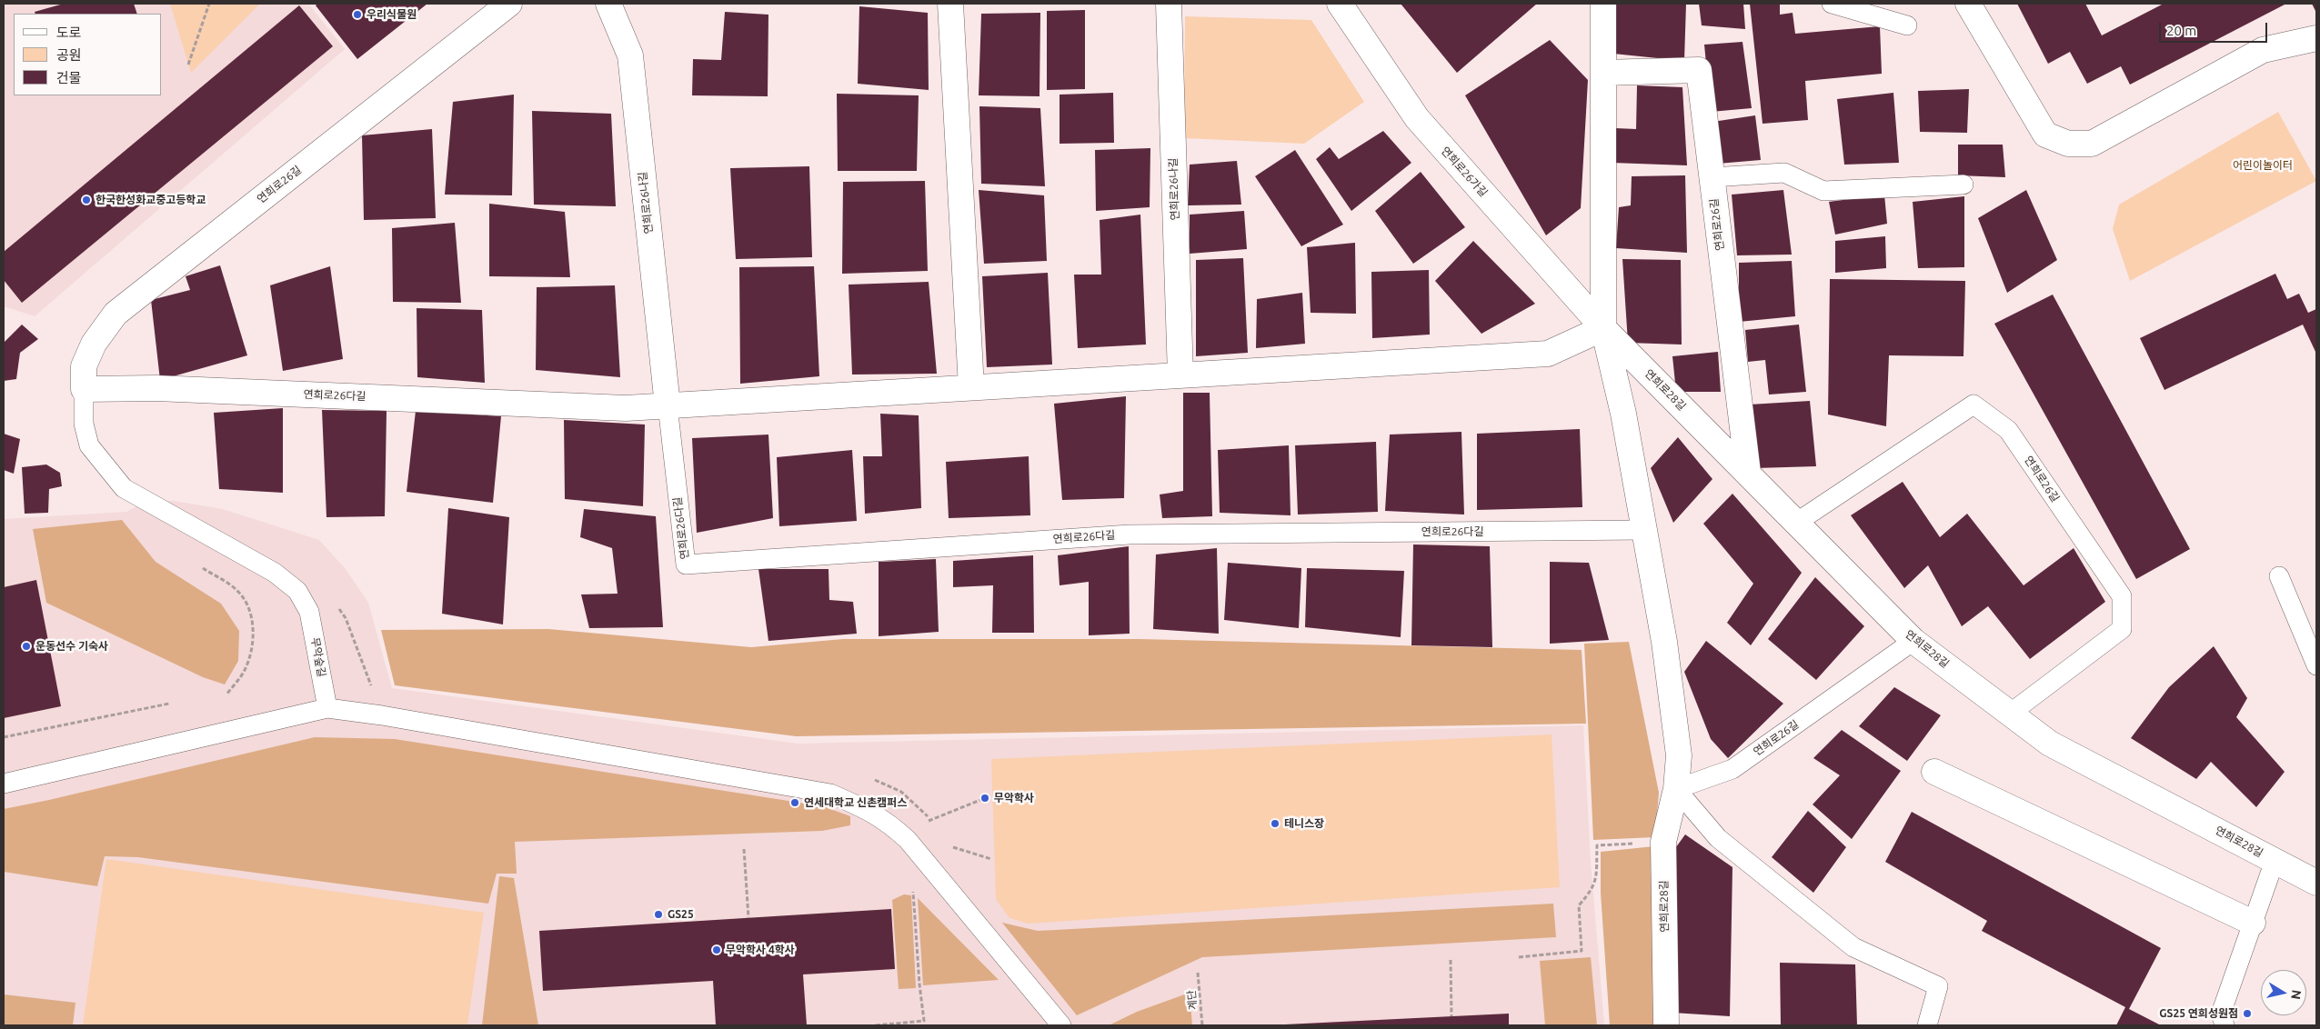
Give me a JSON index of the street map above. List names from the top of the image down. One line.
{"streets":{"street":["연희로26가길","연희로26길","연희로26나길","연희로28길","연희로26다길"],"lane":["무악숲길"],"path":["계단"]},"crossings":[["연희로26가길","연희로28길"],["연희로26가길","연희로26다길"],["연희로26길","연희로28길"],["연희로26길","연희로26다길"],["연희로26길","무악숲길"],["연희로26나길","연희로26다길"],["연희로28길","연희로26다길"],["연희로26다길","무악숲길"]],"parks":["어린이놀이터"],"places":["우리식물원","한국한성화교중고등학교","운동선수 기숙사","무악학사","연세대학교 신촌캠퍼스","테니스장","GS25","무악학사 4학사","GS25 연희성원점"],"legend":["도로","공원","건물"],"scale_bar":"20 m","north":"right"}
